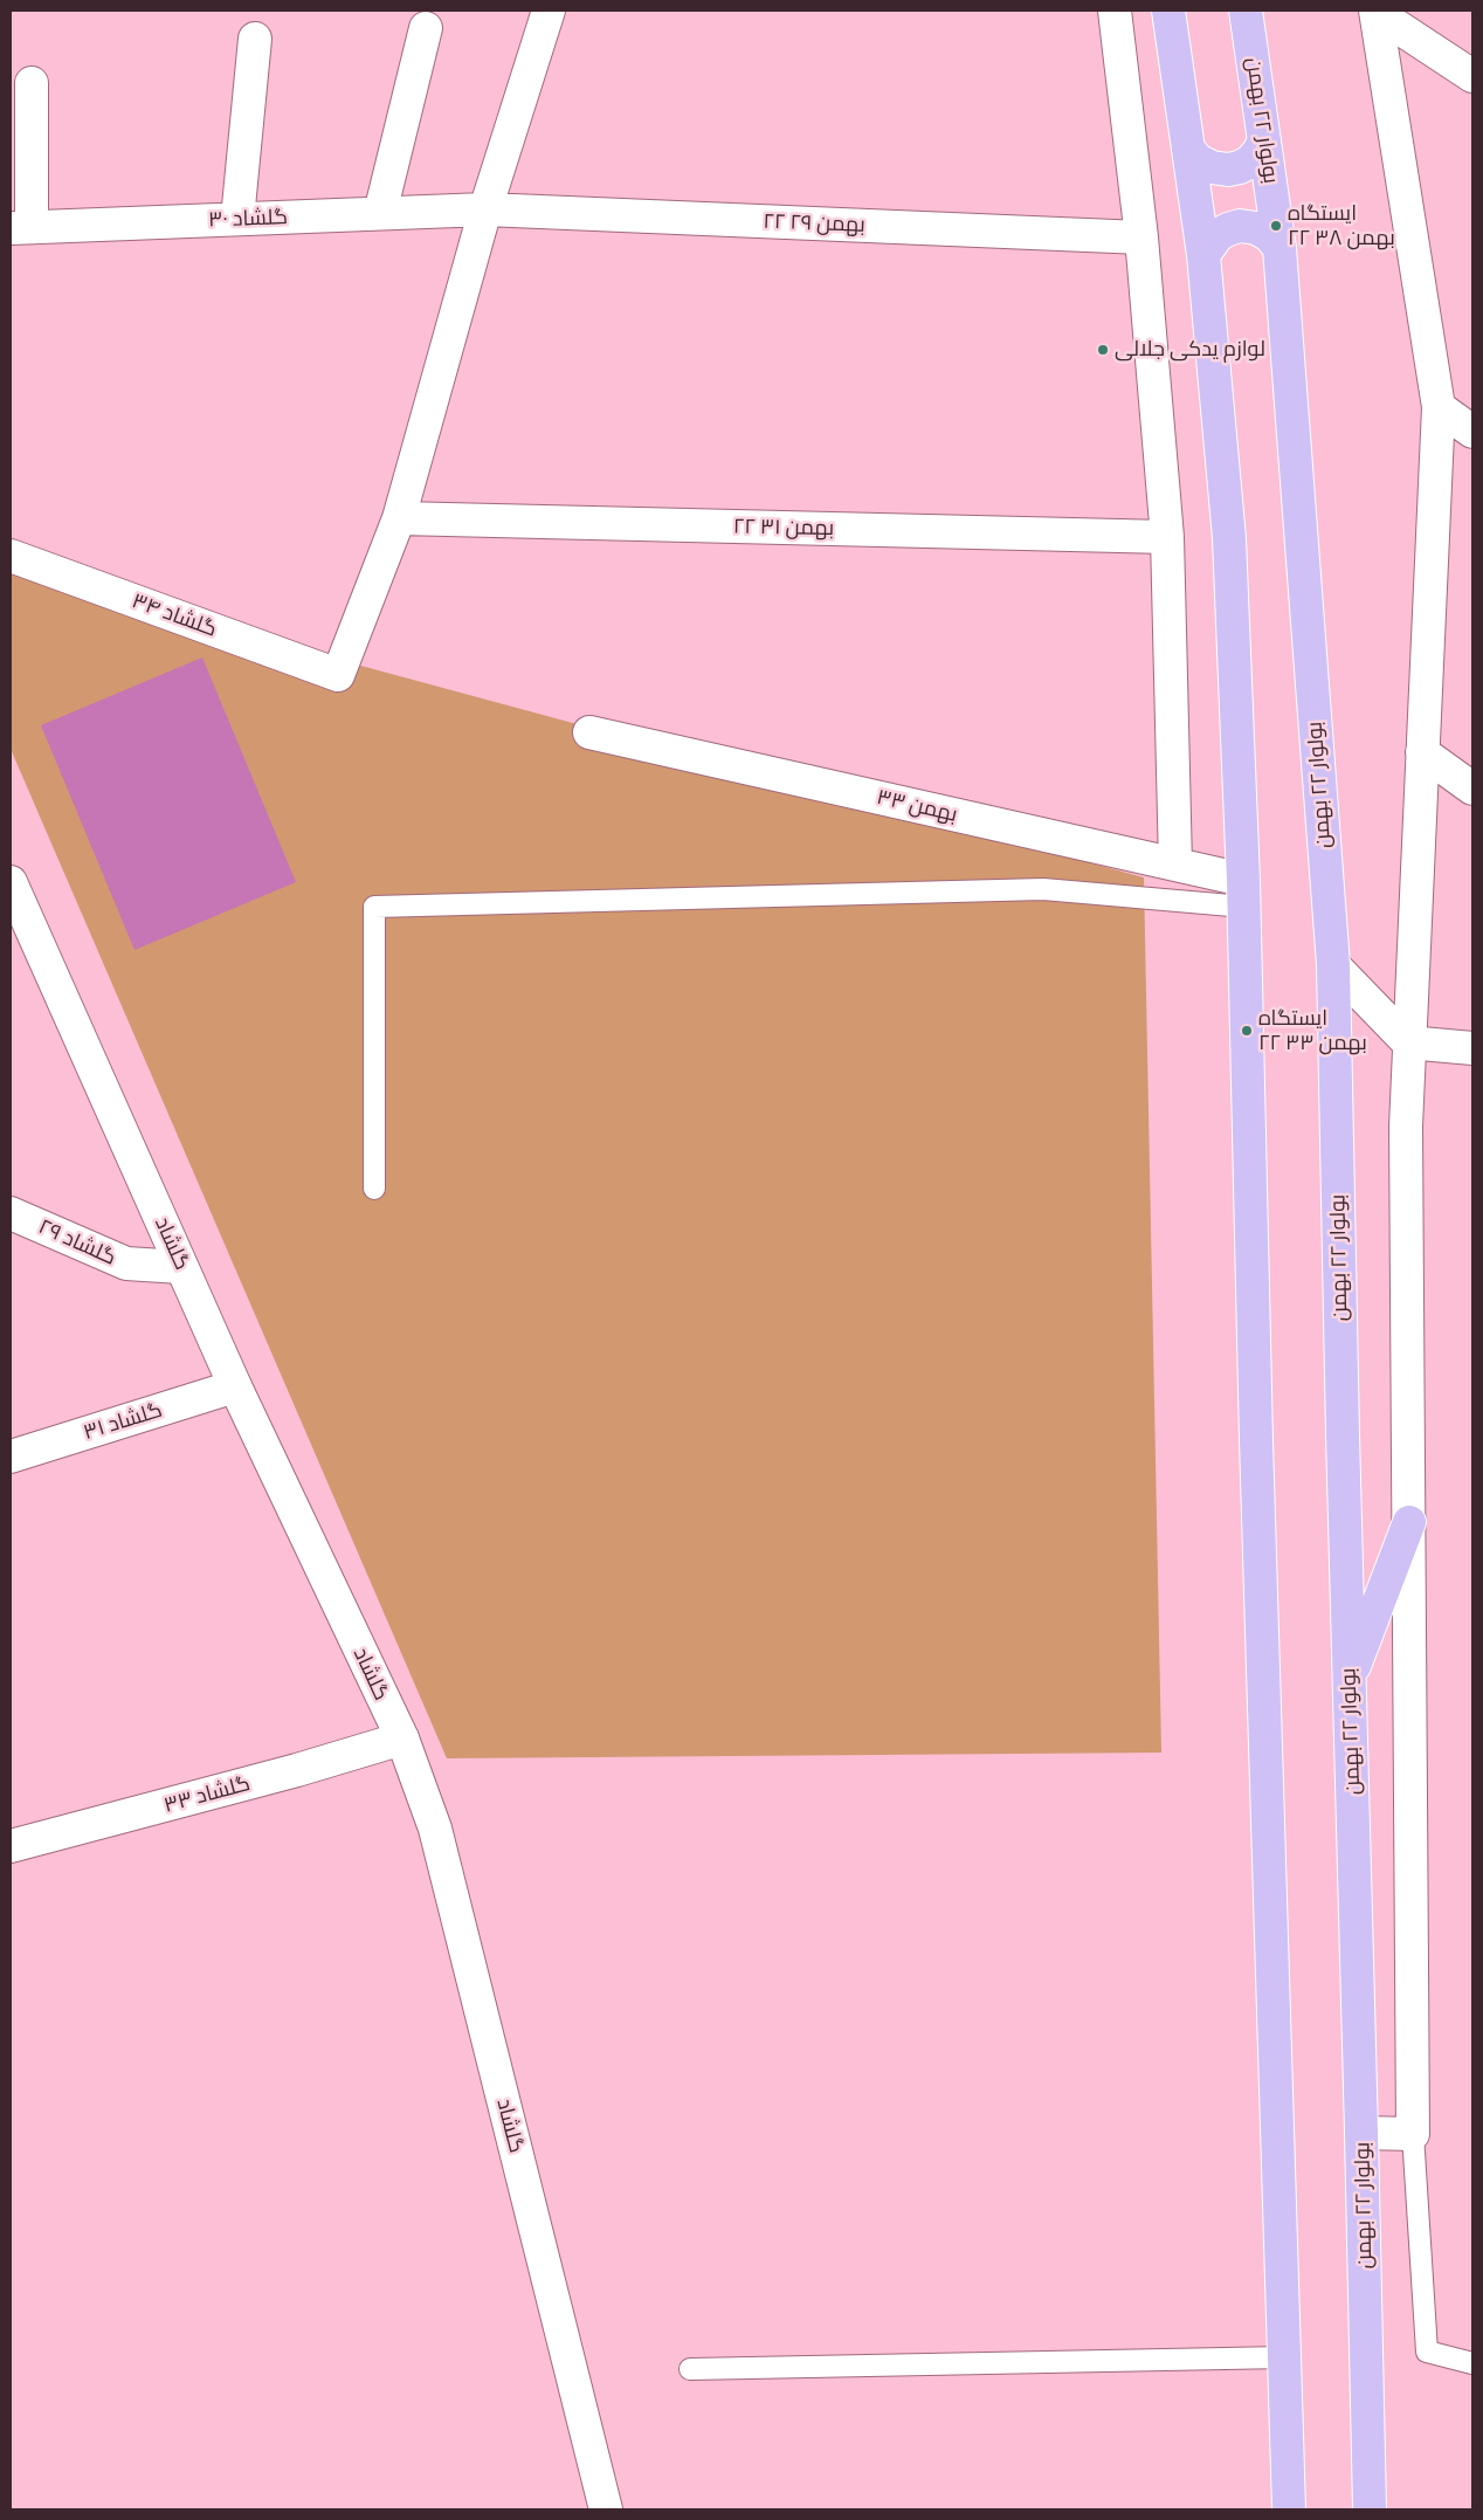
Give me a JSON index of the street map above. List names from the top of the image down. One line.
{"streets":{"main road":["بولوار ۲۲ بهمن"],"street":["گلشاد ۳۰","۲۲ بهمن ۲۹","۲۲ بهمن ۳۱","گلشاد ۳۴","بهمن ۳۳","گلشاد ۲۹","گلشاد","گلشاد ۳۱","گلشاد ۳۳"]},"crossings":[["گلشاد ۳۰","۲۲ بهمن ۲۹"],["۲۲ بهمن ۳۱","گلشاد ۳۴"],["گلشاد ۲۹","گلشاد"],["گلشاد","گلشاد ۳۱"],["گلشاد","گلشاد ۳۳"]],"places":["ایستگاه ۲۲ بهمن ۳۸","لوازم یدکی جلالی","ایستگاه ۲۲ بهمن ۳۳"]}
